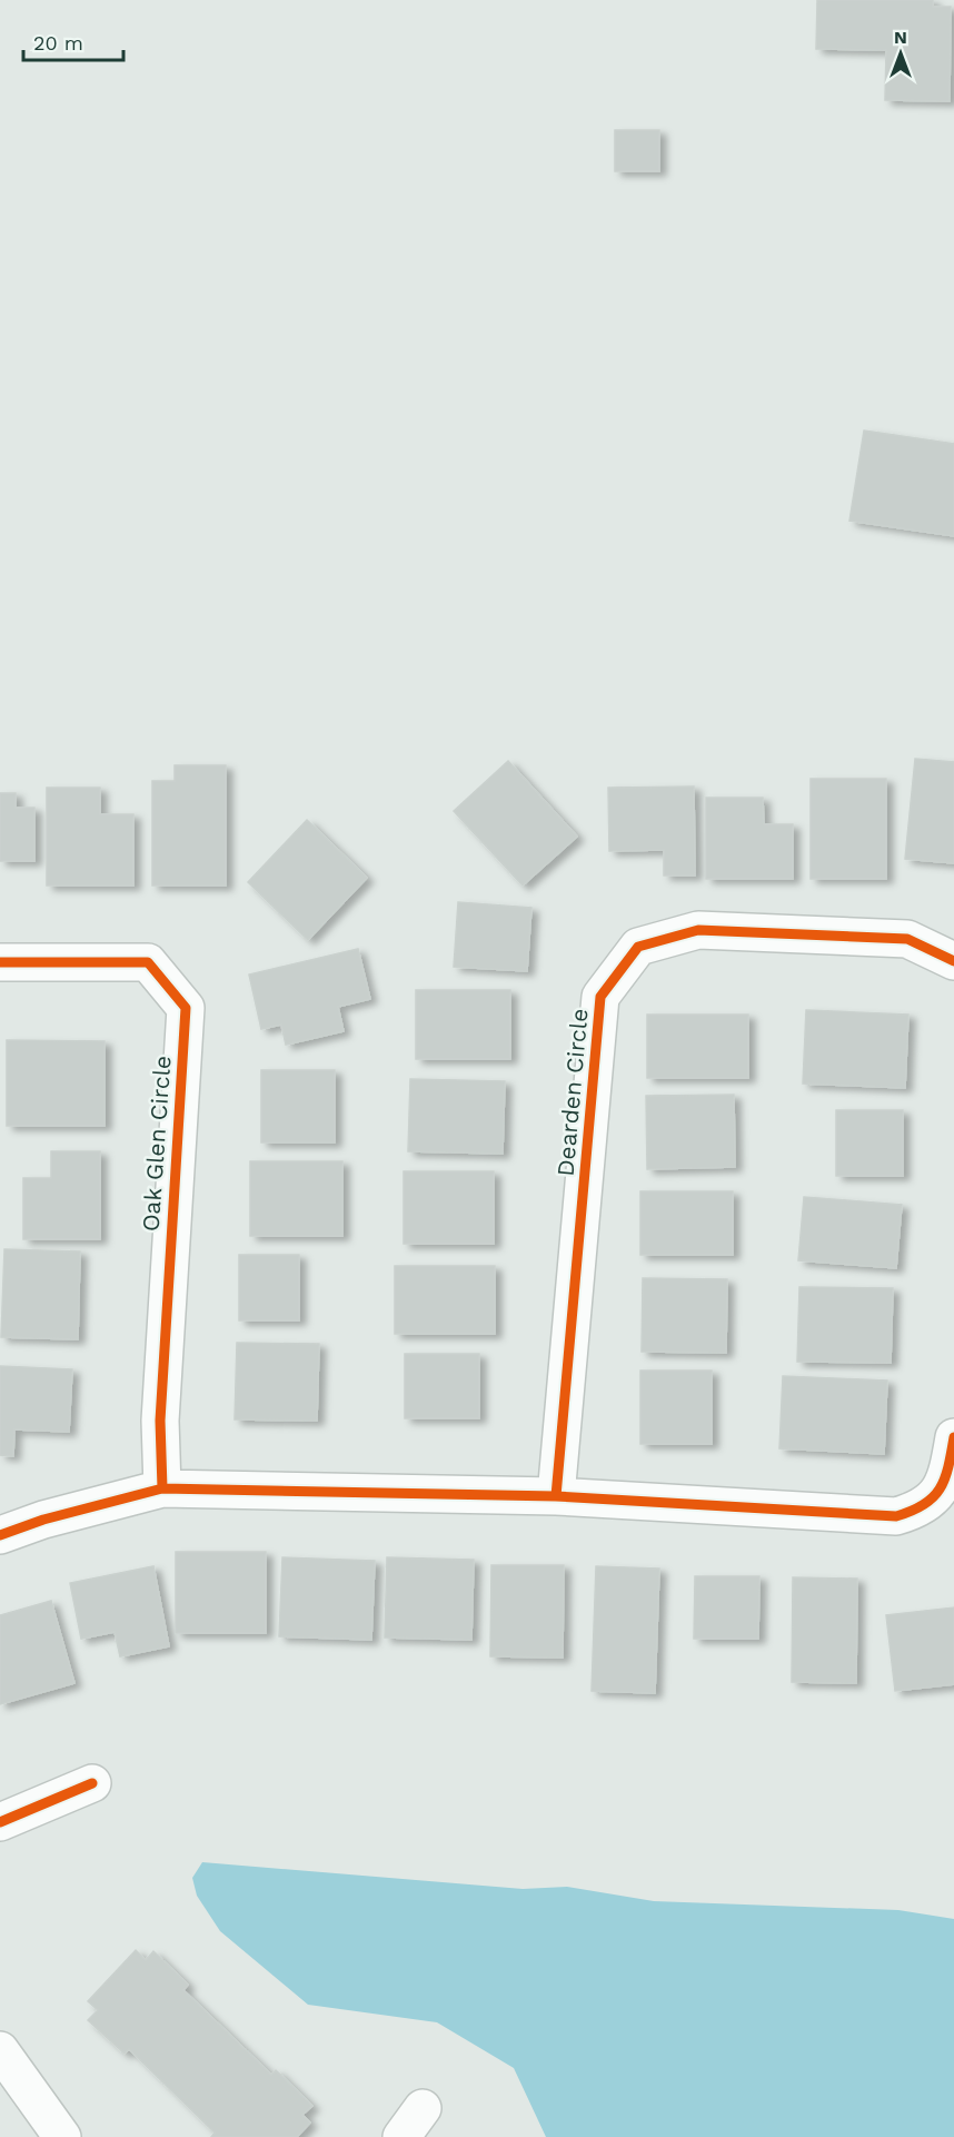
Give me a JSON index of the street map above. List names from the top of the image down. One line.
{"streets":{"street":["Dearden Circle","Oak Glen Circle"]},"scale_bar":"20 m","north":"top"}
